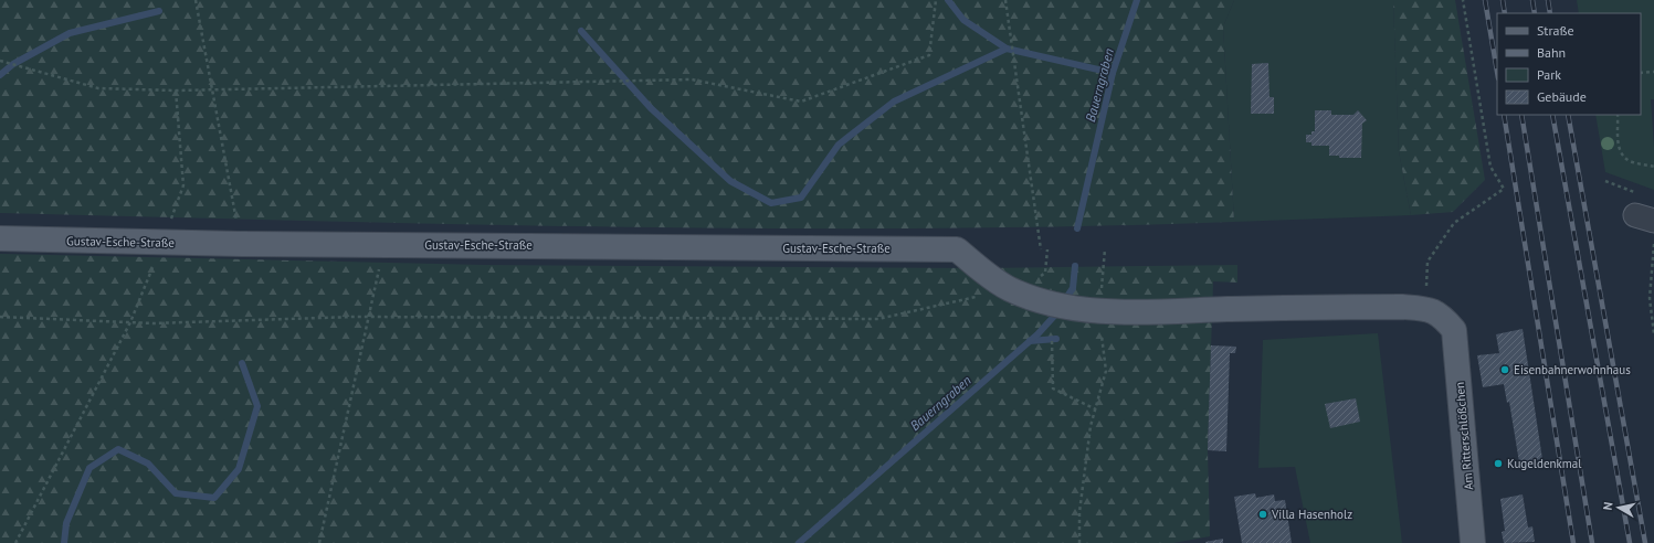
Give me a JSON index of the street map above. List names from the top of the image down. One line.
{"streets":{"main road":["Gustav-Esche-Straße","Am Ritterschlößchen"]},"water":["Bauerngraben"],"places":["Eisenbahnerwohnhaus","Kugeldenkmal","Villa Hasenholz"],"legend":["Straße","Bahn","Park","Gebäude"],"north":"left"}
